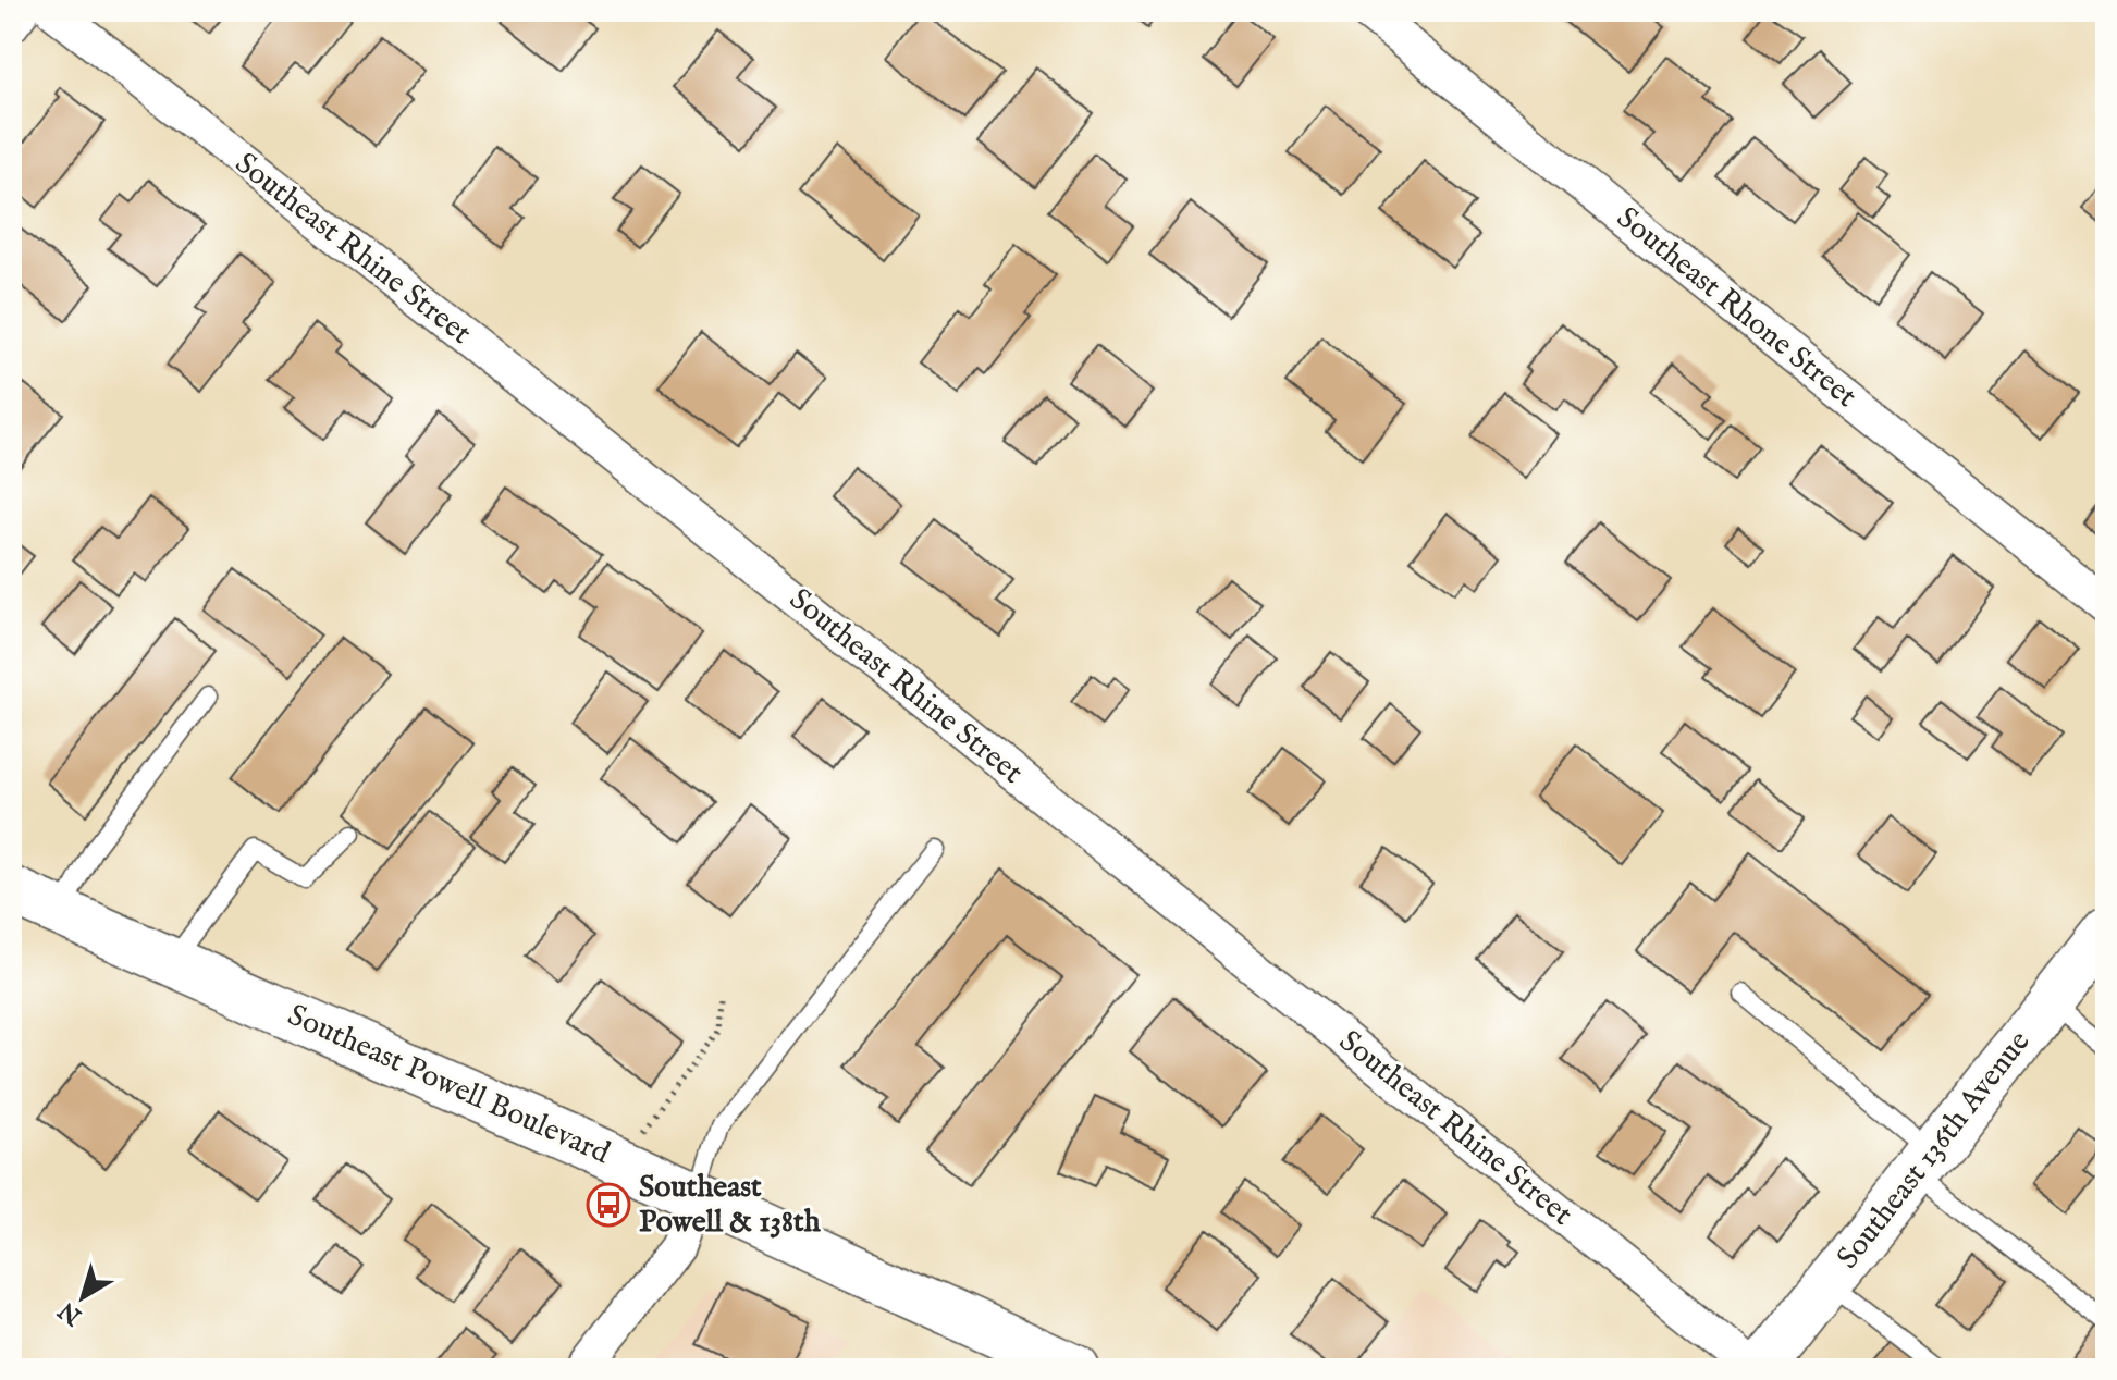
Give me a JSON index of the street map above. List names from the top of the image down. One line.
{"streets":{"main road":["Southeast Powell Boulevard","Southeast 136th Avenue"],"street":["Southeast Rhine Street","Southeast Rhone Street"]},"places":{"bus stop":["Southeast Powell & 138th"]},"north":"bottom left"}
